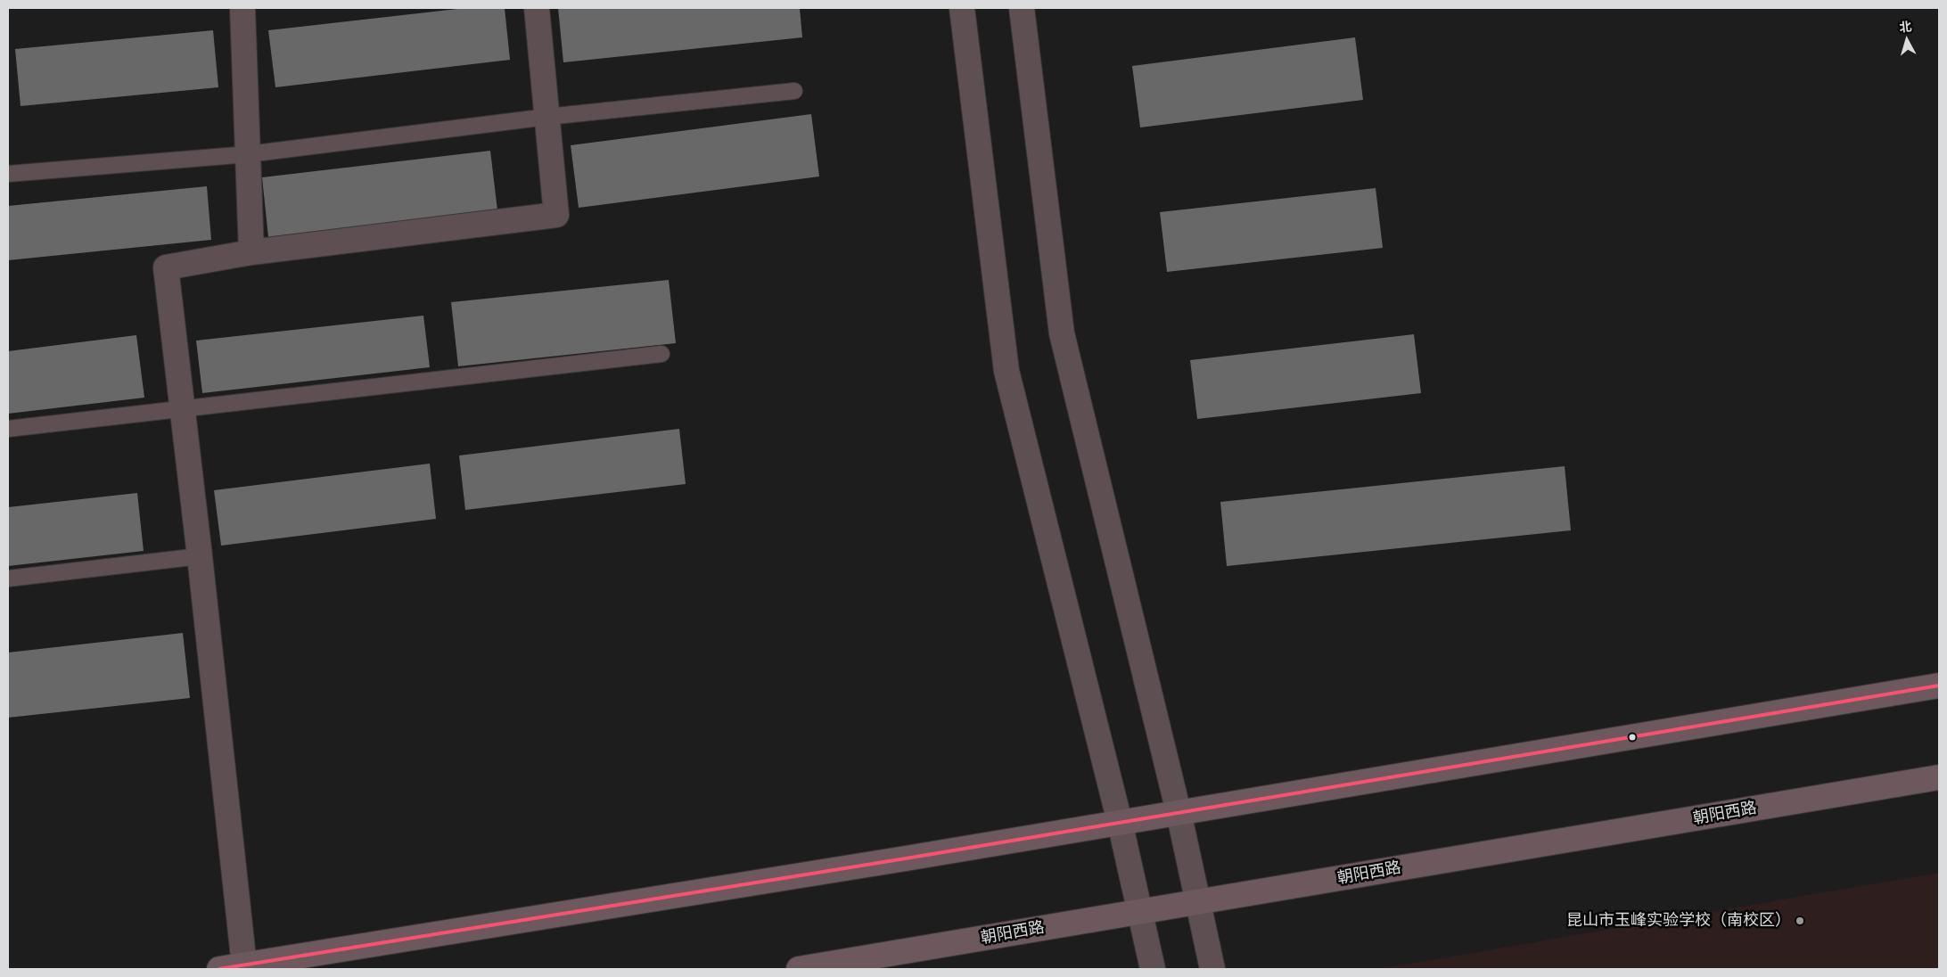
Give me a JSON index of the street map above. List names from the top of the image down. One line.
{"streets":{"main road":["朝阳西路"]},"places":["昆山市玉峰实验学校（南校区）"],"north":"top"}
